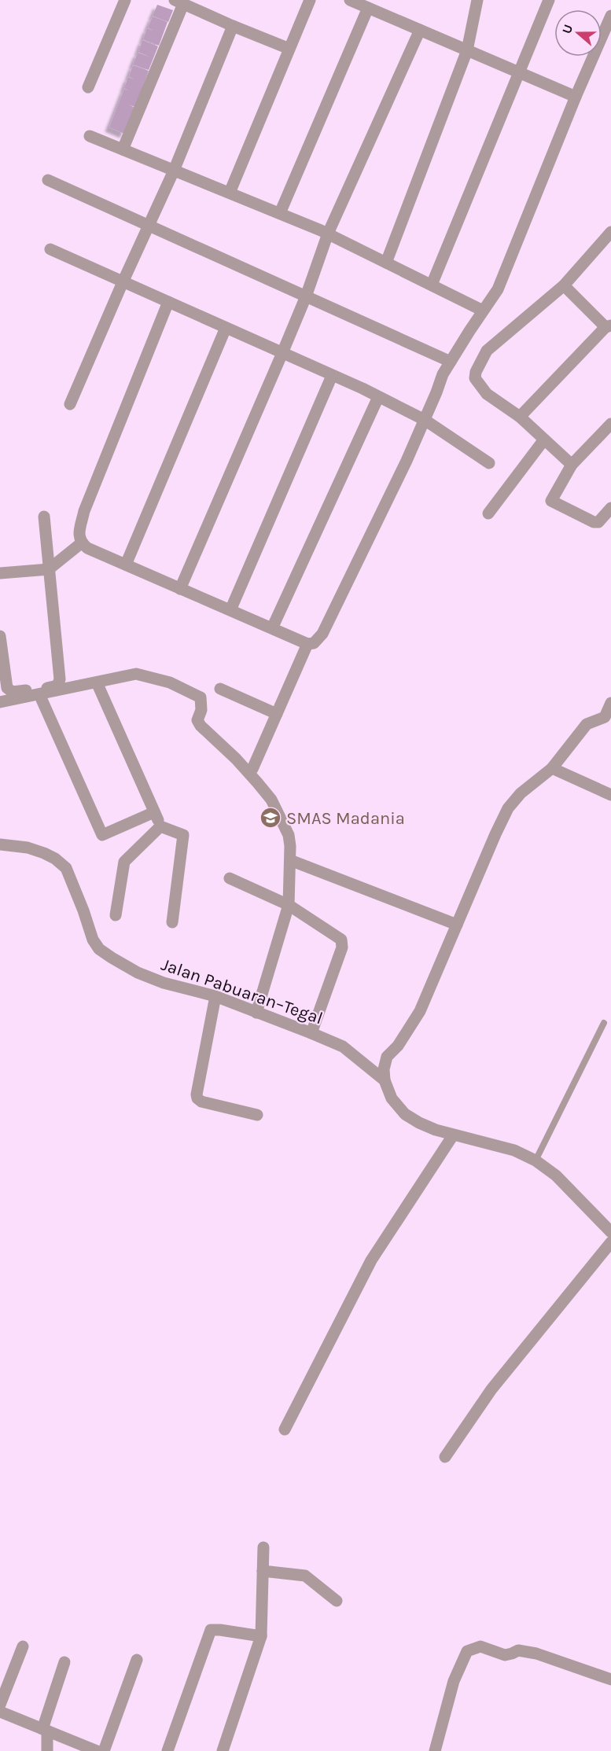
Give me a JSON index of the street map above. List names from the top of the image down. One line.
{"streets":{"street":["Jalan Pabuaran–Tegal"]},"places":{"school or university":["SMAS Madania"]},"north":"left"}
